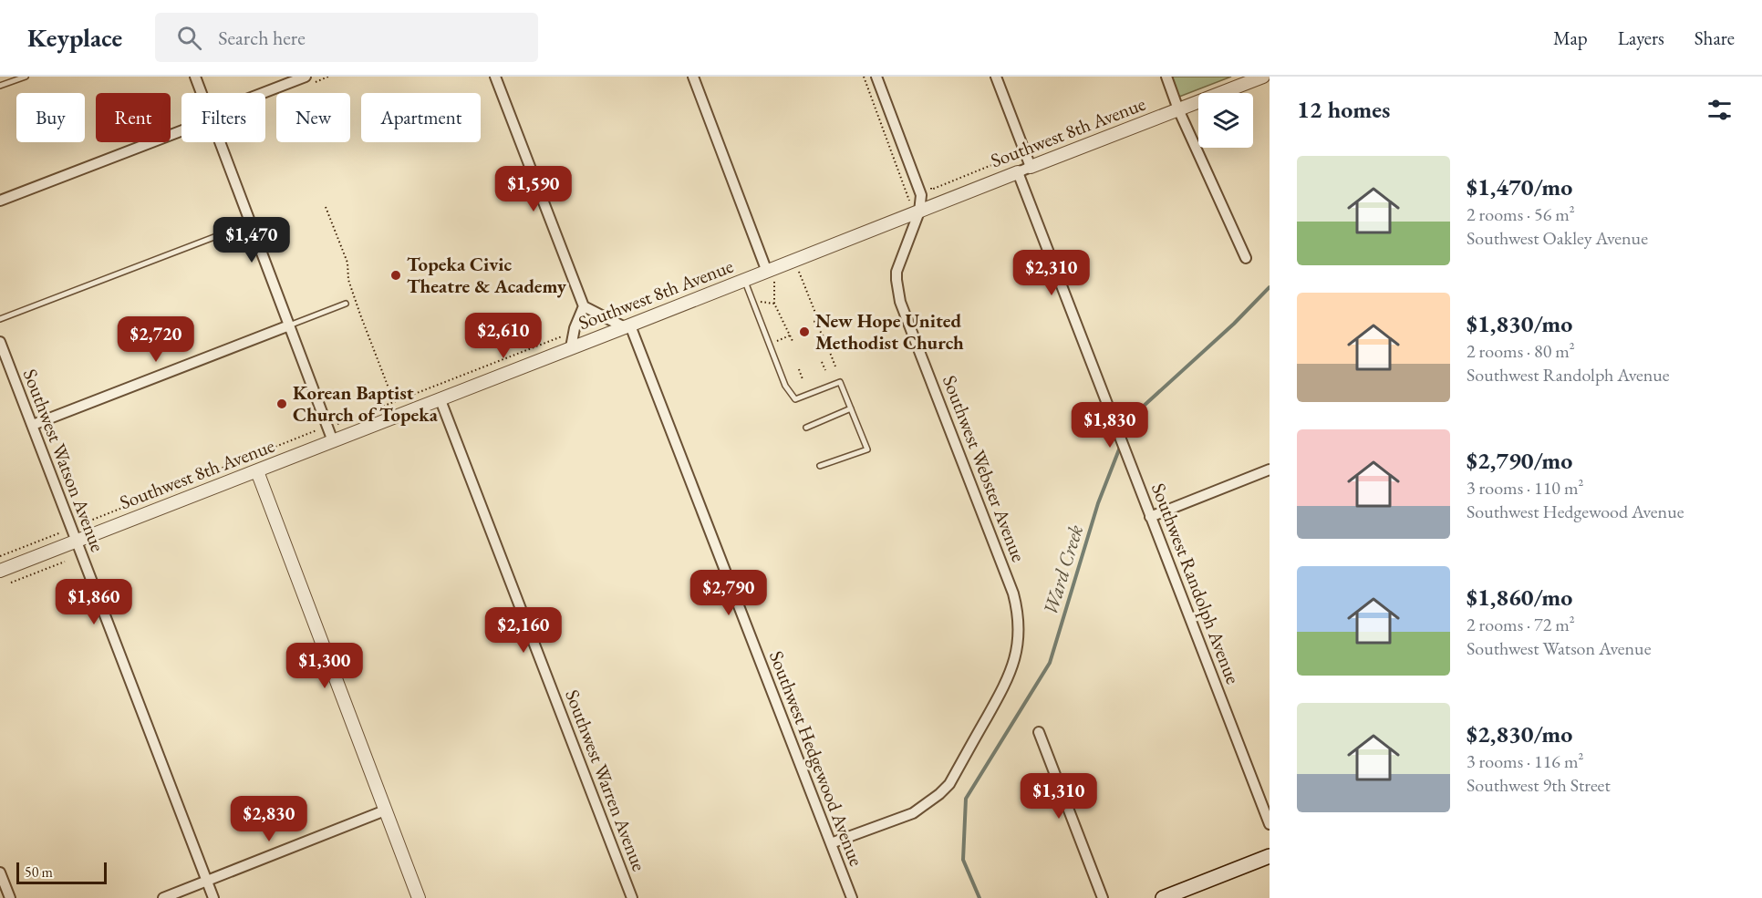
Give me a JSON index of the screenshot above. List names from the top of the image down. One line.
{"streets":{"street":["Southwest 8th Avenue","Southwest Watson Avenue","Southwest Webster Avenue","Southwest Randolph Avenue","Southwest Hedgewood Avenue","Southwest Warren Avenue"]},"crossings":[["Southwest 8th Avenue","Southwest Watson Avenue"],["Southwest 8th Avenue","Southwest Webster Avenue"],["Southwest 8th Avenue","Southwest Randolph Avenue"],["Southwest 8th Avenue","Southwest Hedgewood Avenue"],["Southwest 8th Avenue","Southwest Warren Avenue"],["Southwest Webster Avenue","Southwest Hedgewood Avenue"]],"water":["Ward Creek"],"places":["Topeka Civic Theatre & Academy","New Hope United Methodist Church","Korean Baptist Church of Topeka"],"scale_bar":"50 m","page":{"header":"Keyplace","search":"Search here","nav":["Map","Layers","Share"],"heading":"12 homes","chip":["Buy","Rent","Filters","New","Apartment"],"list":[{"name":"$1,470/mo","note":"2 rooms · 56 m² · Southwest Oakley Avenue"},{"name":"$1,830/mo","note":"2 rooms · 80 m² · Southwest Randolph Avenue"},{"name":"$2,790/mo","note":"3 rooms · 110 m² · Southwest Hedgewood Avenue"},{"name":"$1,860/mo","note":"2 rooms · 72 m² · Southwest Watson Avenue"},{"name":"$2,830/mo","note":"3 rooms · 116 m² · Southwest 9th Street"}],"price":["$1,590","$1,470","$2,310","$2,610","$2,720","$1,830","$2,790","$1,860","$2,160","$1,300","$1,310","$2,830"],"scale":"50 m"}}
